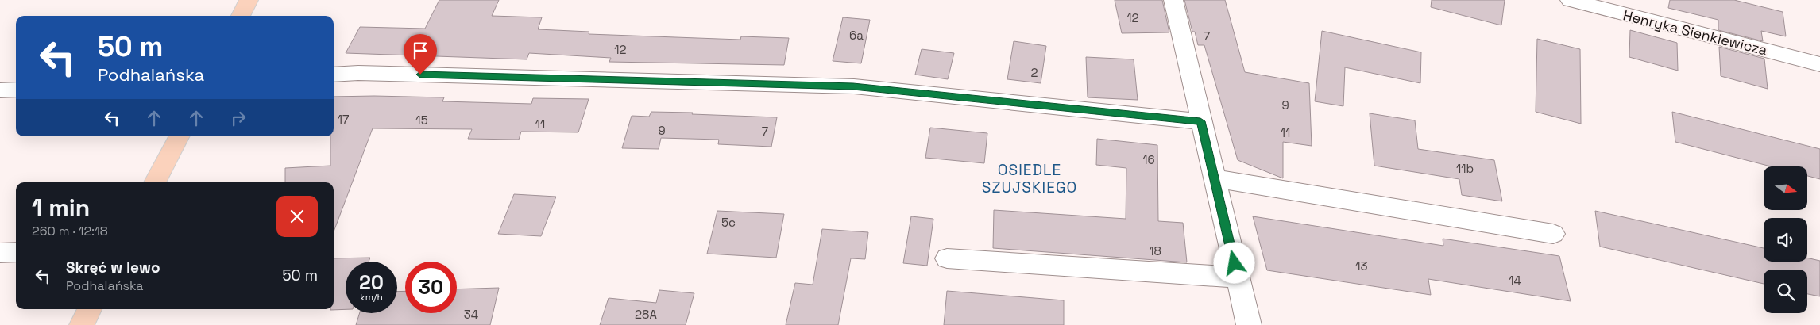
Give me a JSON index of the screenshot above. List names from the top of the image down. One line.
{"streets":{"street":["Henryka Sienkiewicza"]},"districts":["OSIEDLE SZUJSKIEGO"],"house_numbers":["12","6a","7","12","2","9","17","15","11","9","7","11","16","11b","5c","18","13","14","34","28A"],"north":"right","page":{"turn":["50 m","Podhalańska"],"heading":["1 min","260 m · 12:18"],"list":[{"name":"Skręć w lewo","note":"Podhalańska","value":"50 m"}],"speed":"20 km/h","limit":"30"}}
